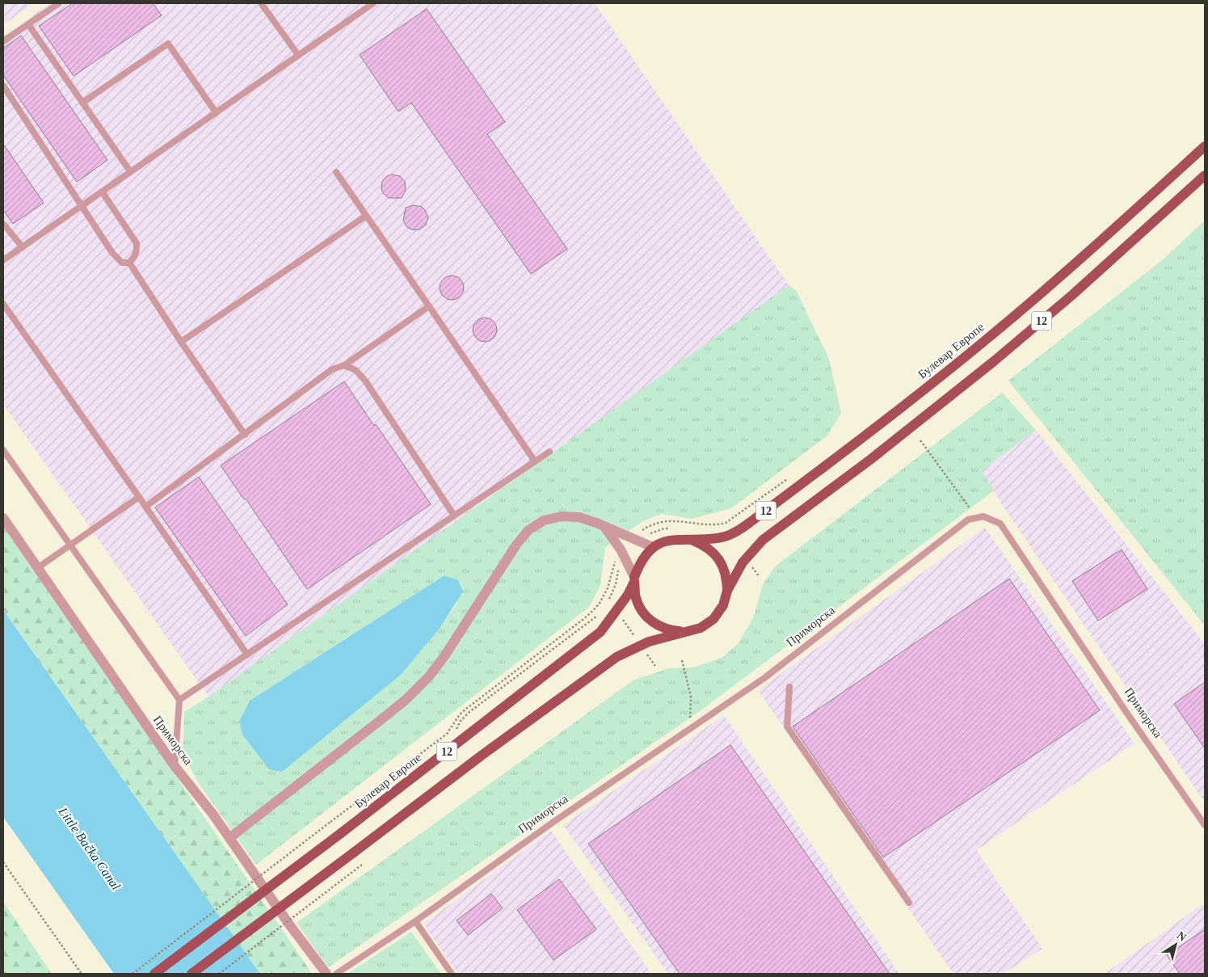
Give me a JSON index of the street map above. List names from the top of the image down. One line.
{"streets":{"main road":["12","Булевар Европе"],"street":["Приморска"]},"water":["Little Bačka Canal"],"north":"top right"}
